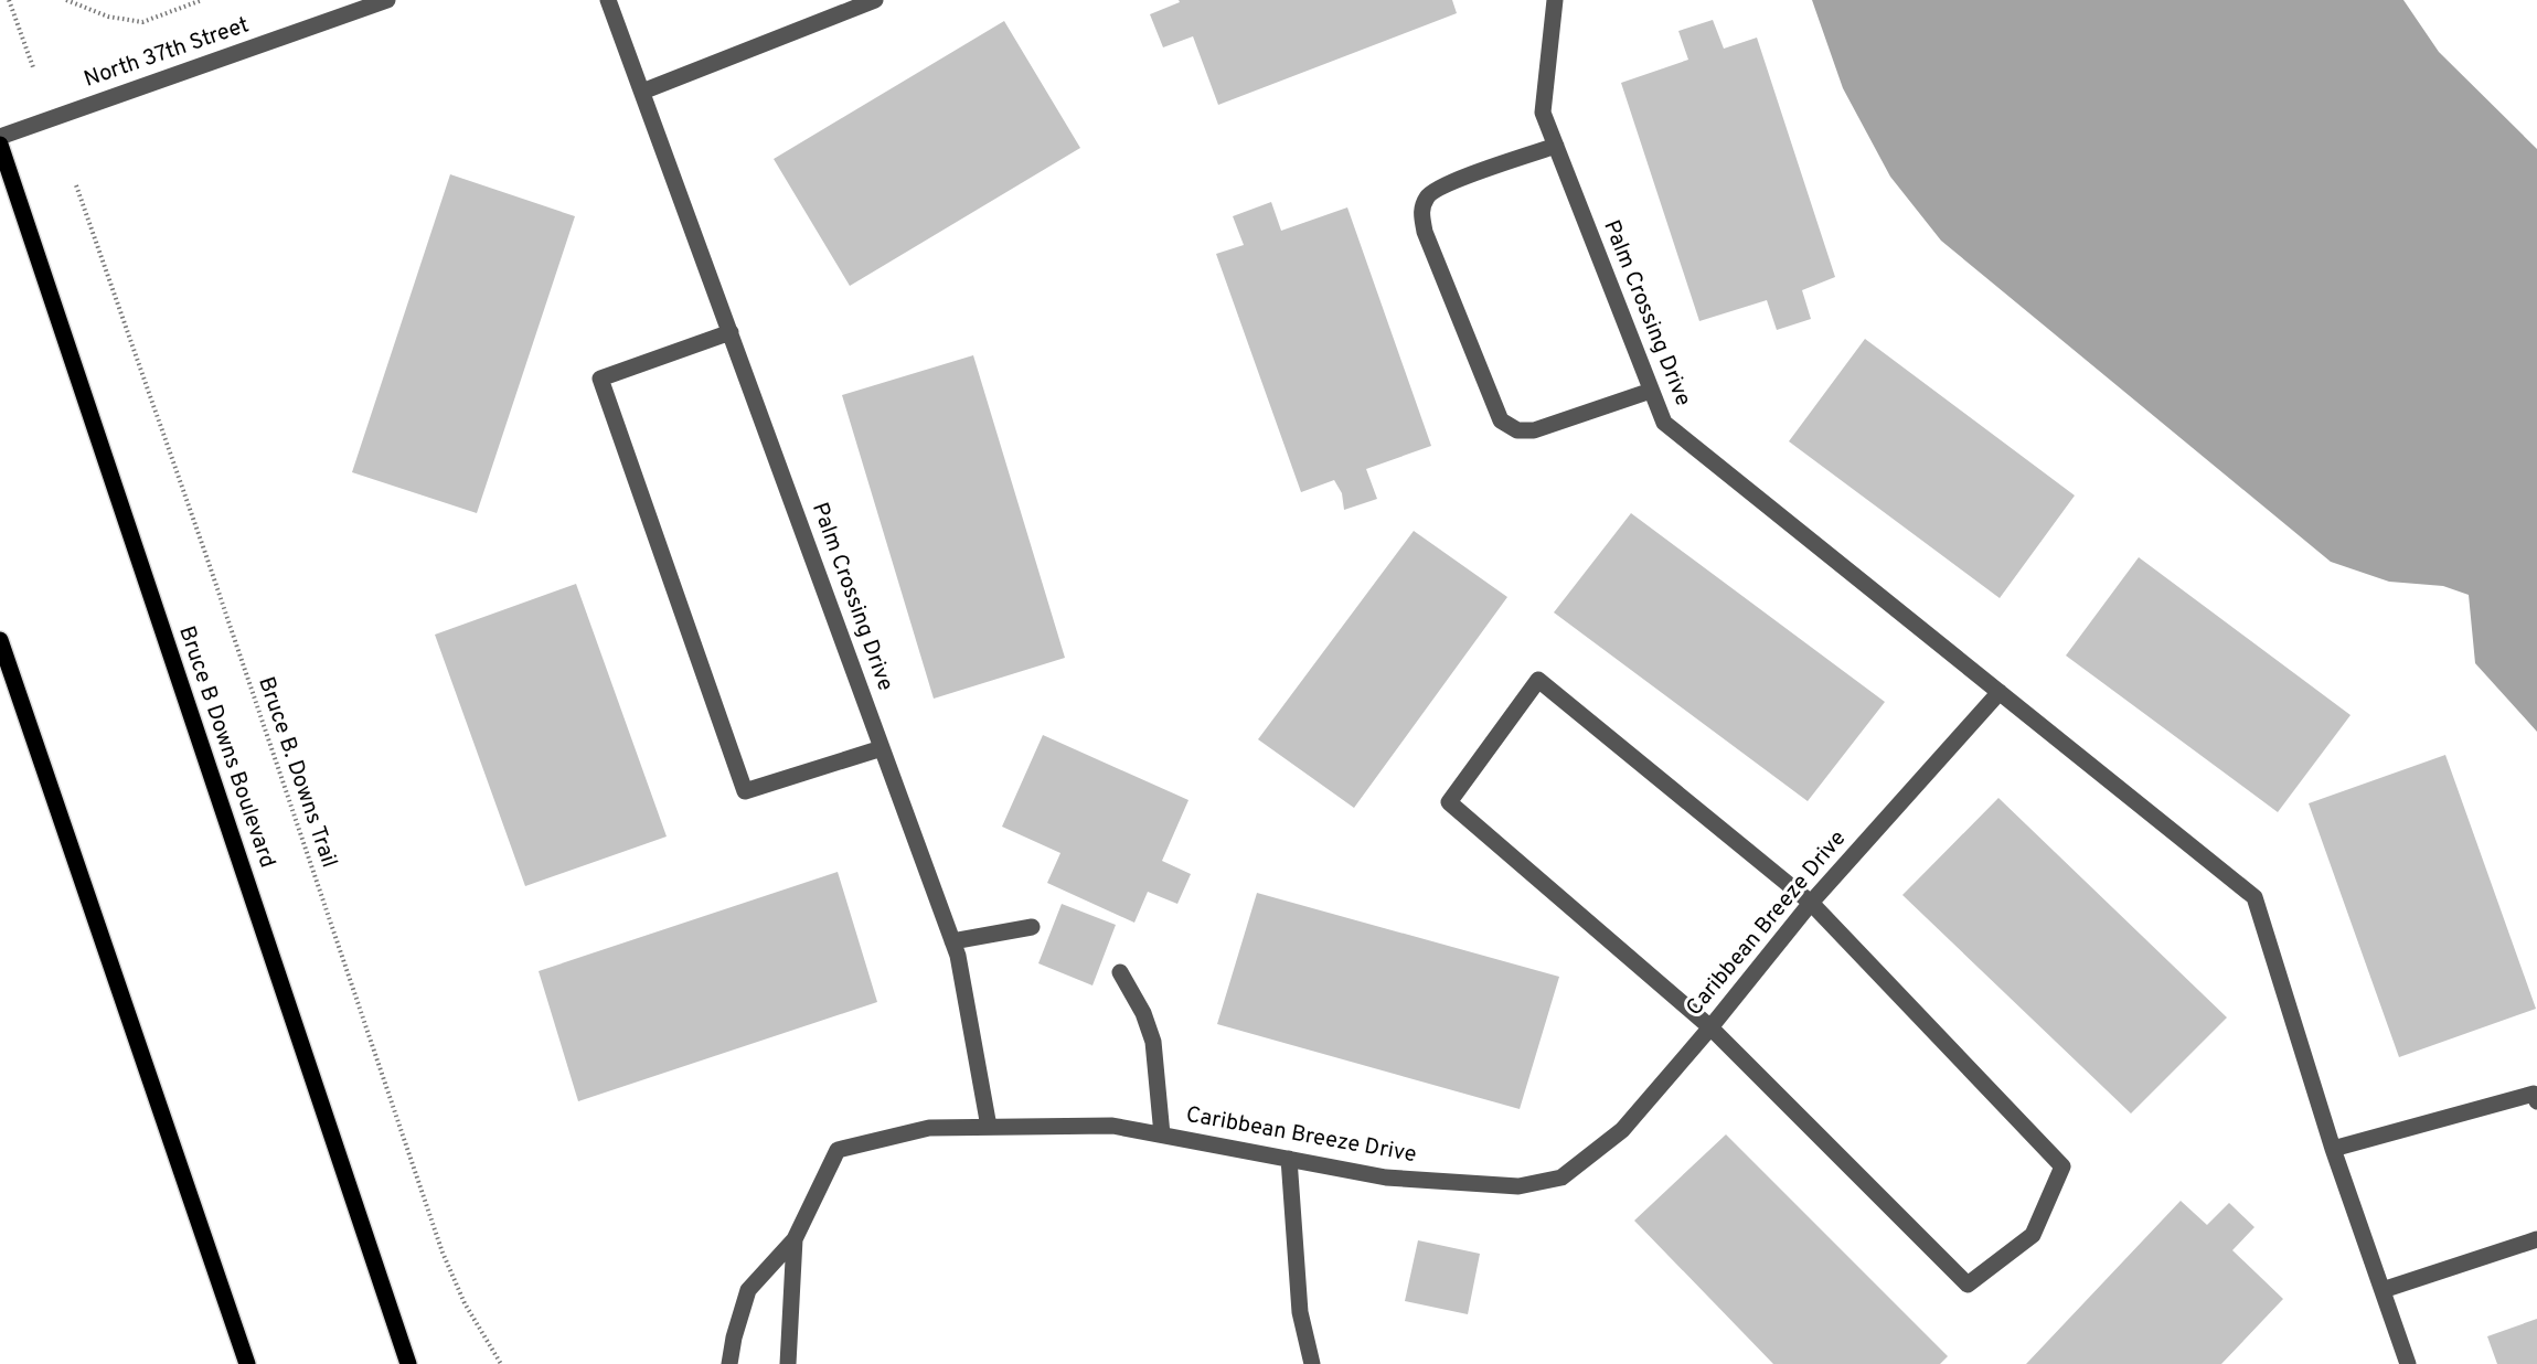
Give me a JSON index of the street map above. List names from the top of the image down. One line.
{"streets":{"main road":["Bruce B Downs Boulevard"],"street":["North 37th Street","Palm Crossing Drive","Caribbean Breeze Drive"],"path":["Bruce B. Downs Trail"]},"crossings":[["Palm Crossing Drive","Caribbean Breeze Drive"]]}
